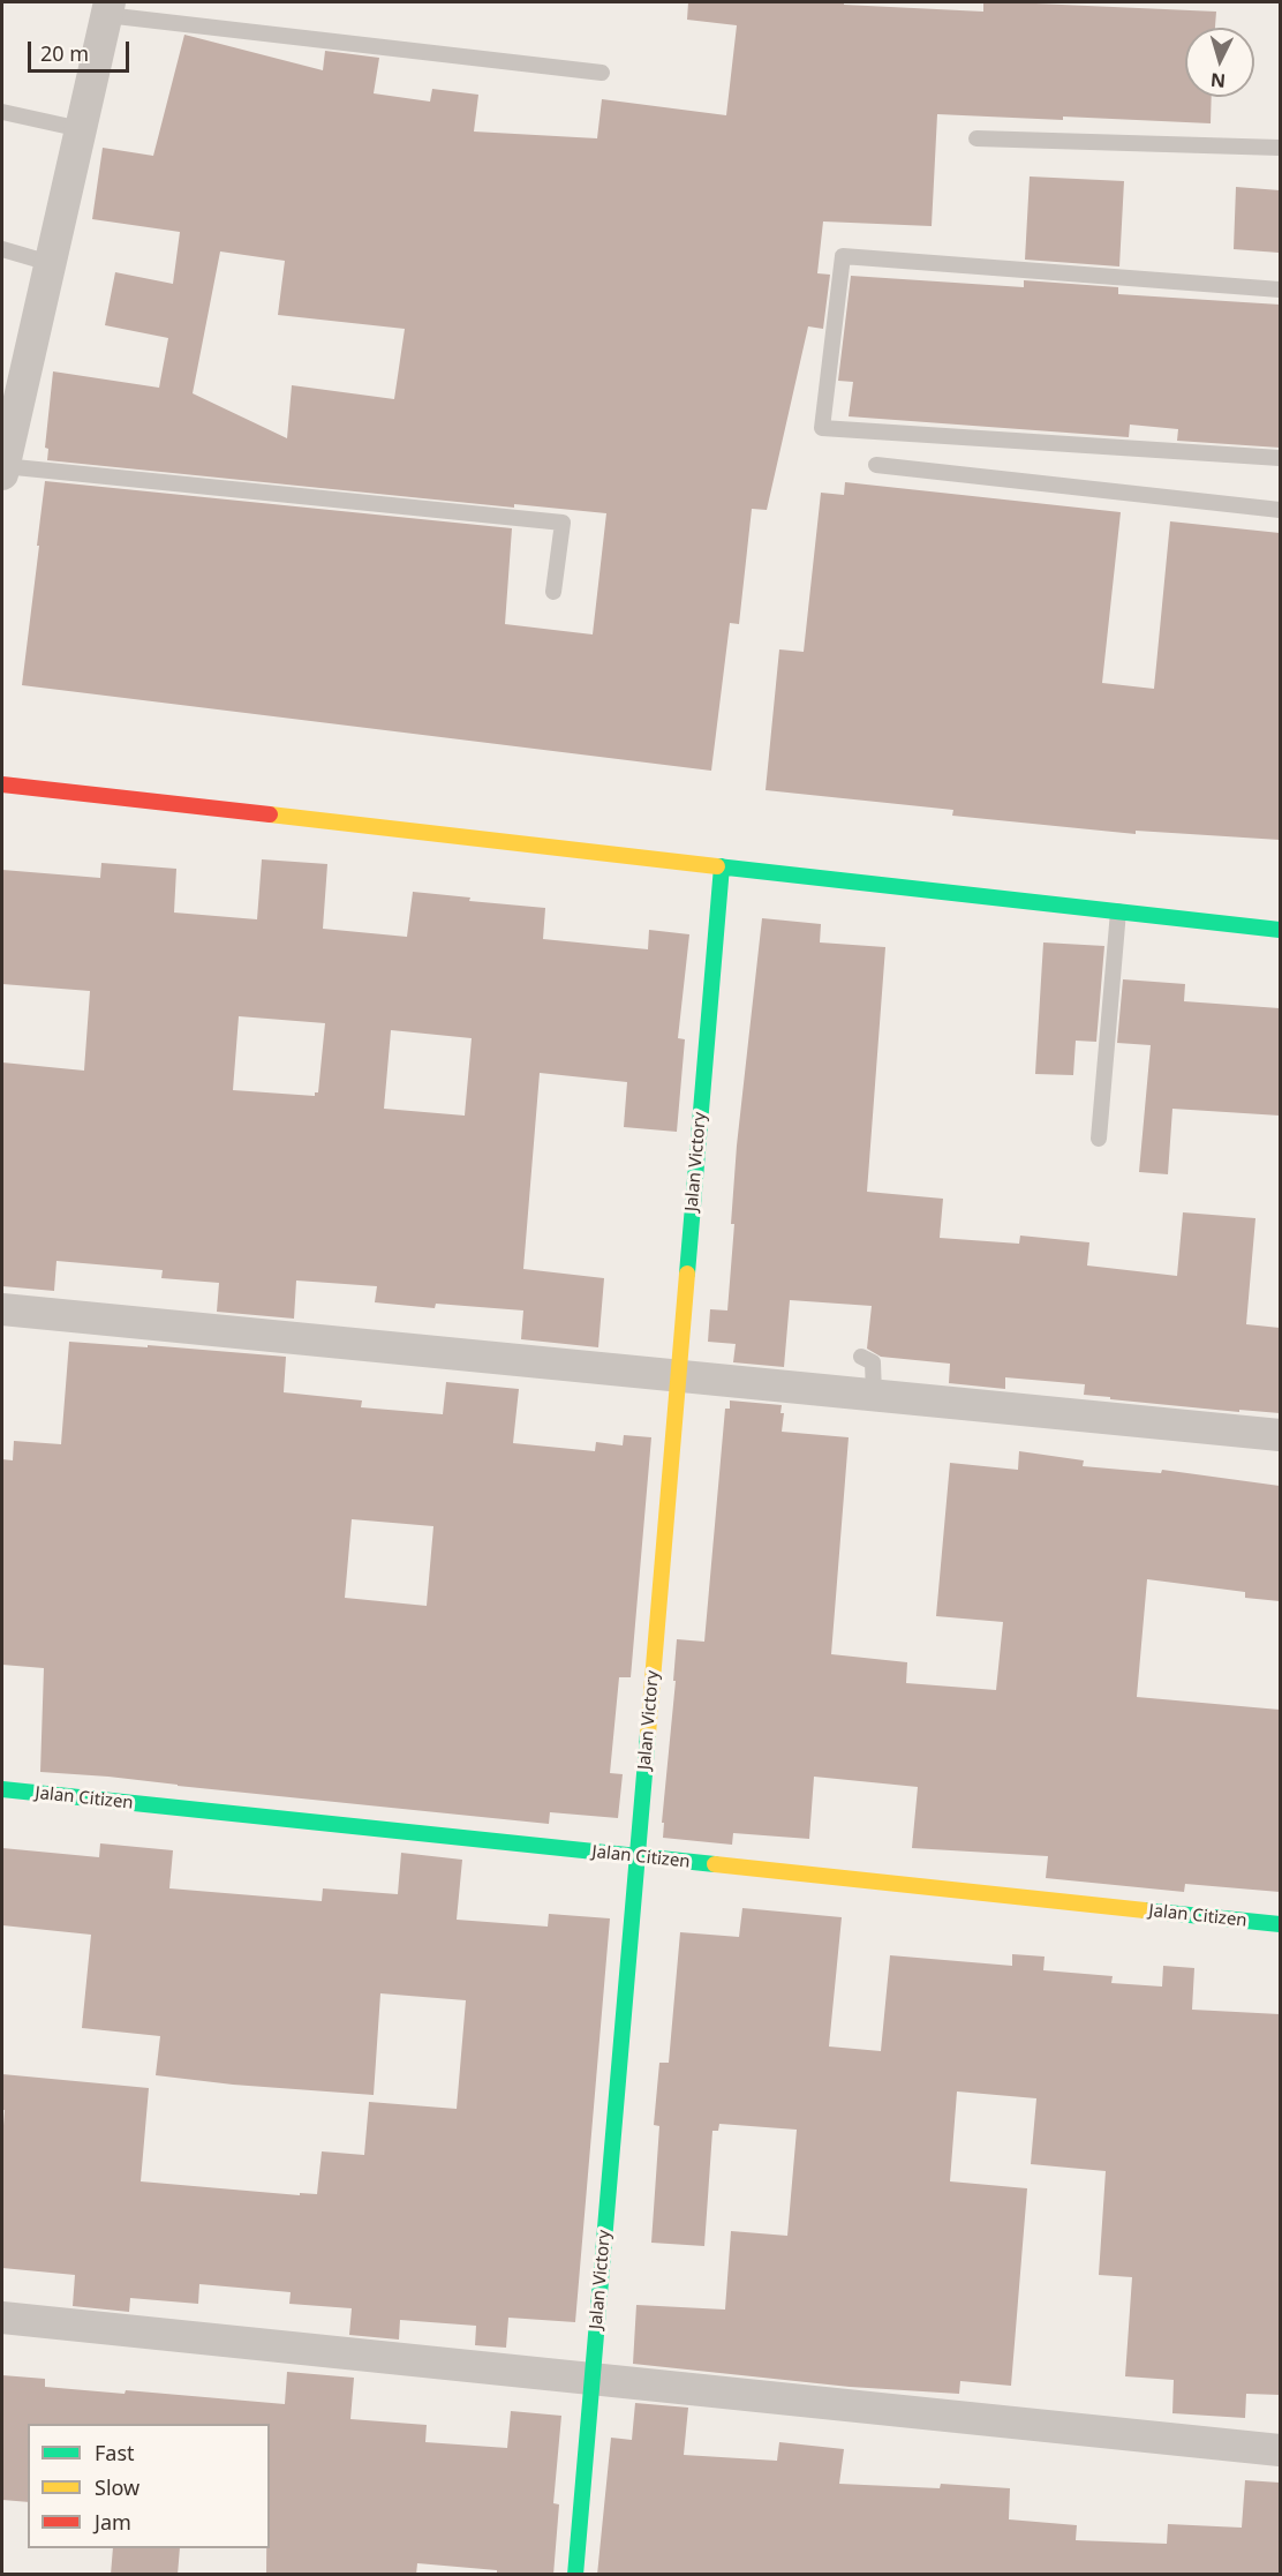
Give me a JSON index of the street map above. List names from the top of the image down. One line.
{"streets":{"street":["Jalan Victory","Jalan Citizen"]},"crossings":[["Jalan Victory","Jalan Citizen"]],"legend":["Fast","Slow","Jam"],"scale_bar":"20 m","north":"bottom"}
